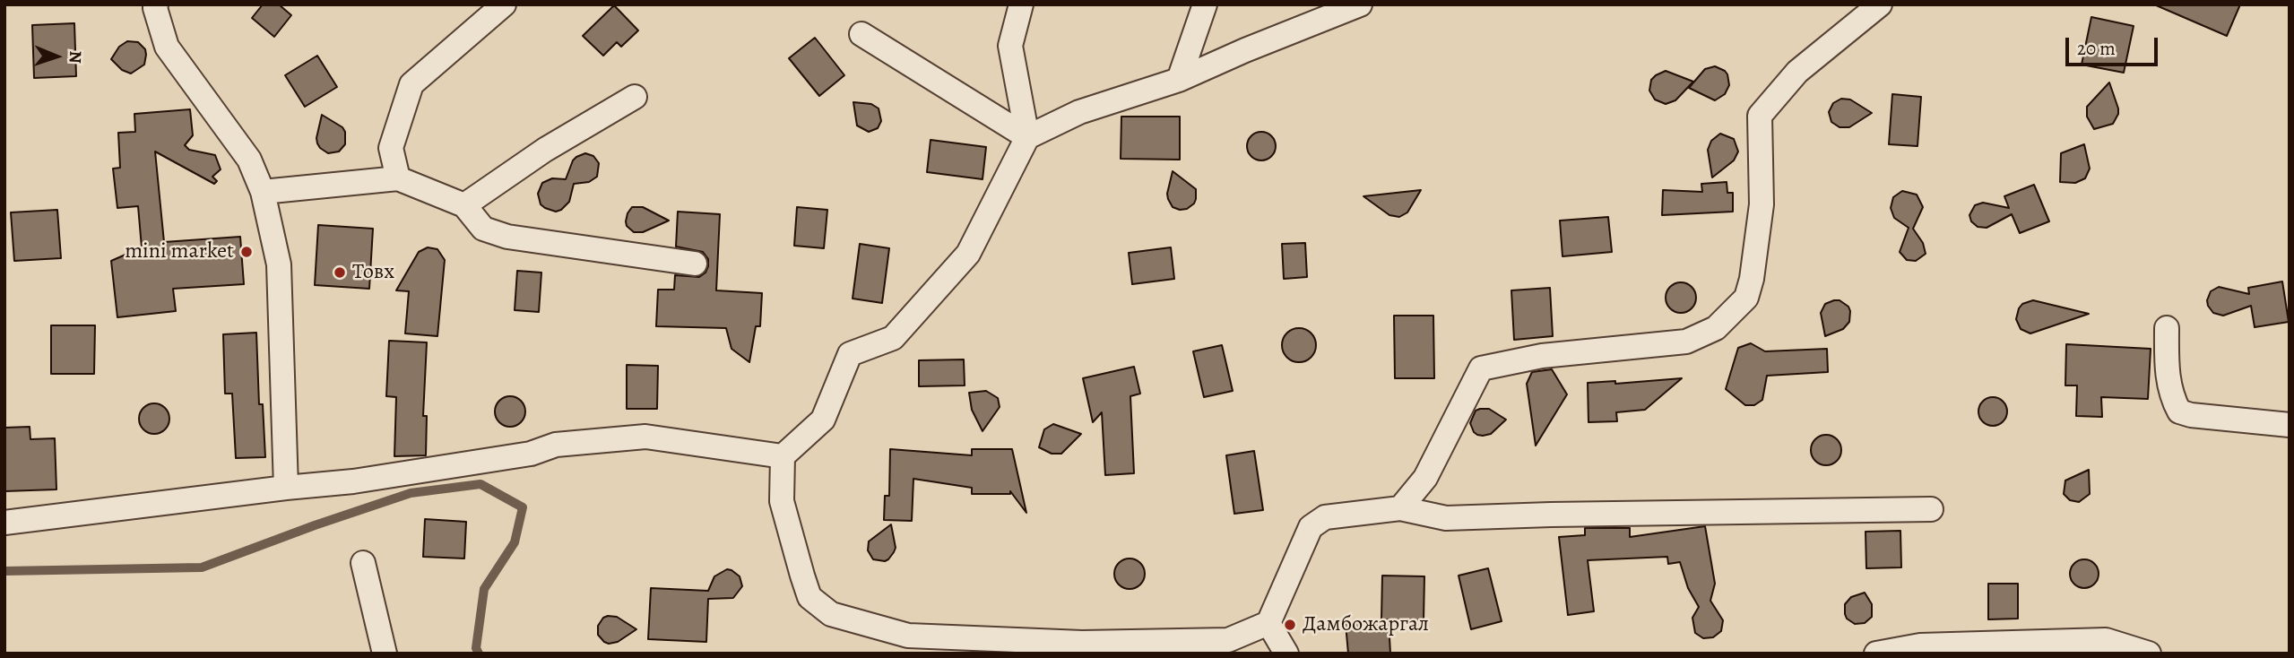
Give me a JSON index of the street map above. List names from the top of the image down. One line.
{"places":["mini market","Товх","Дамбожаргал"],"scale_bar":"20 m","north":"right"}
